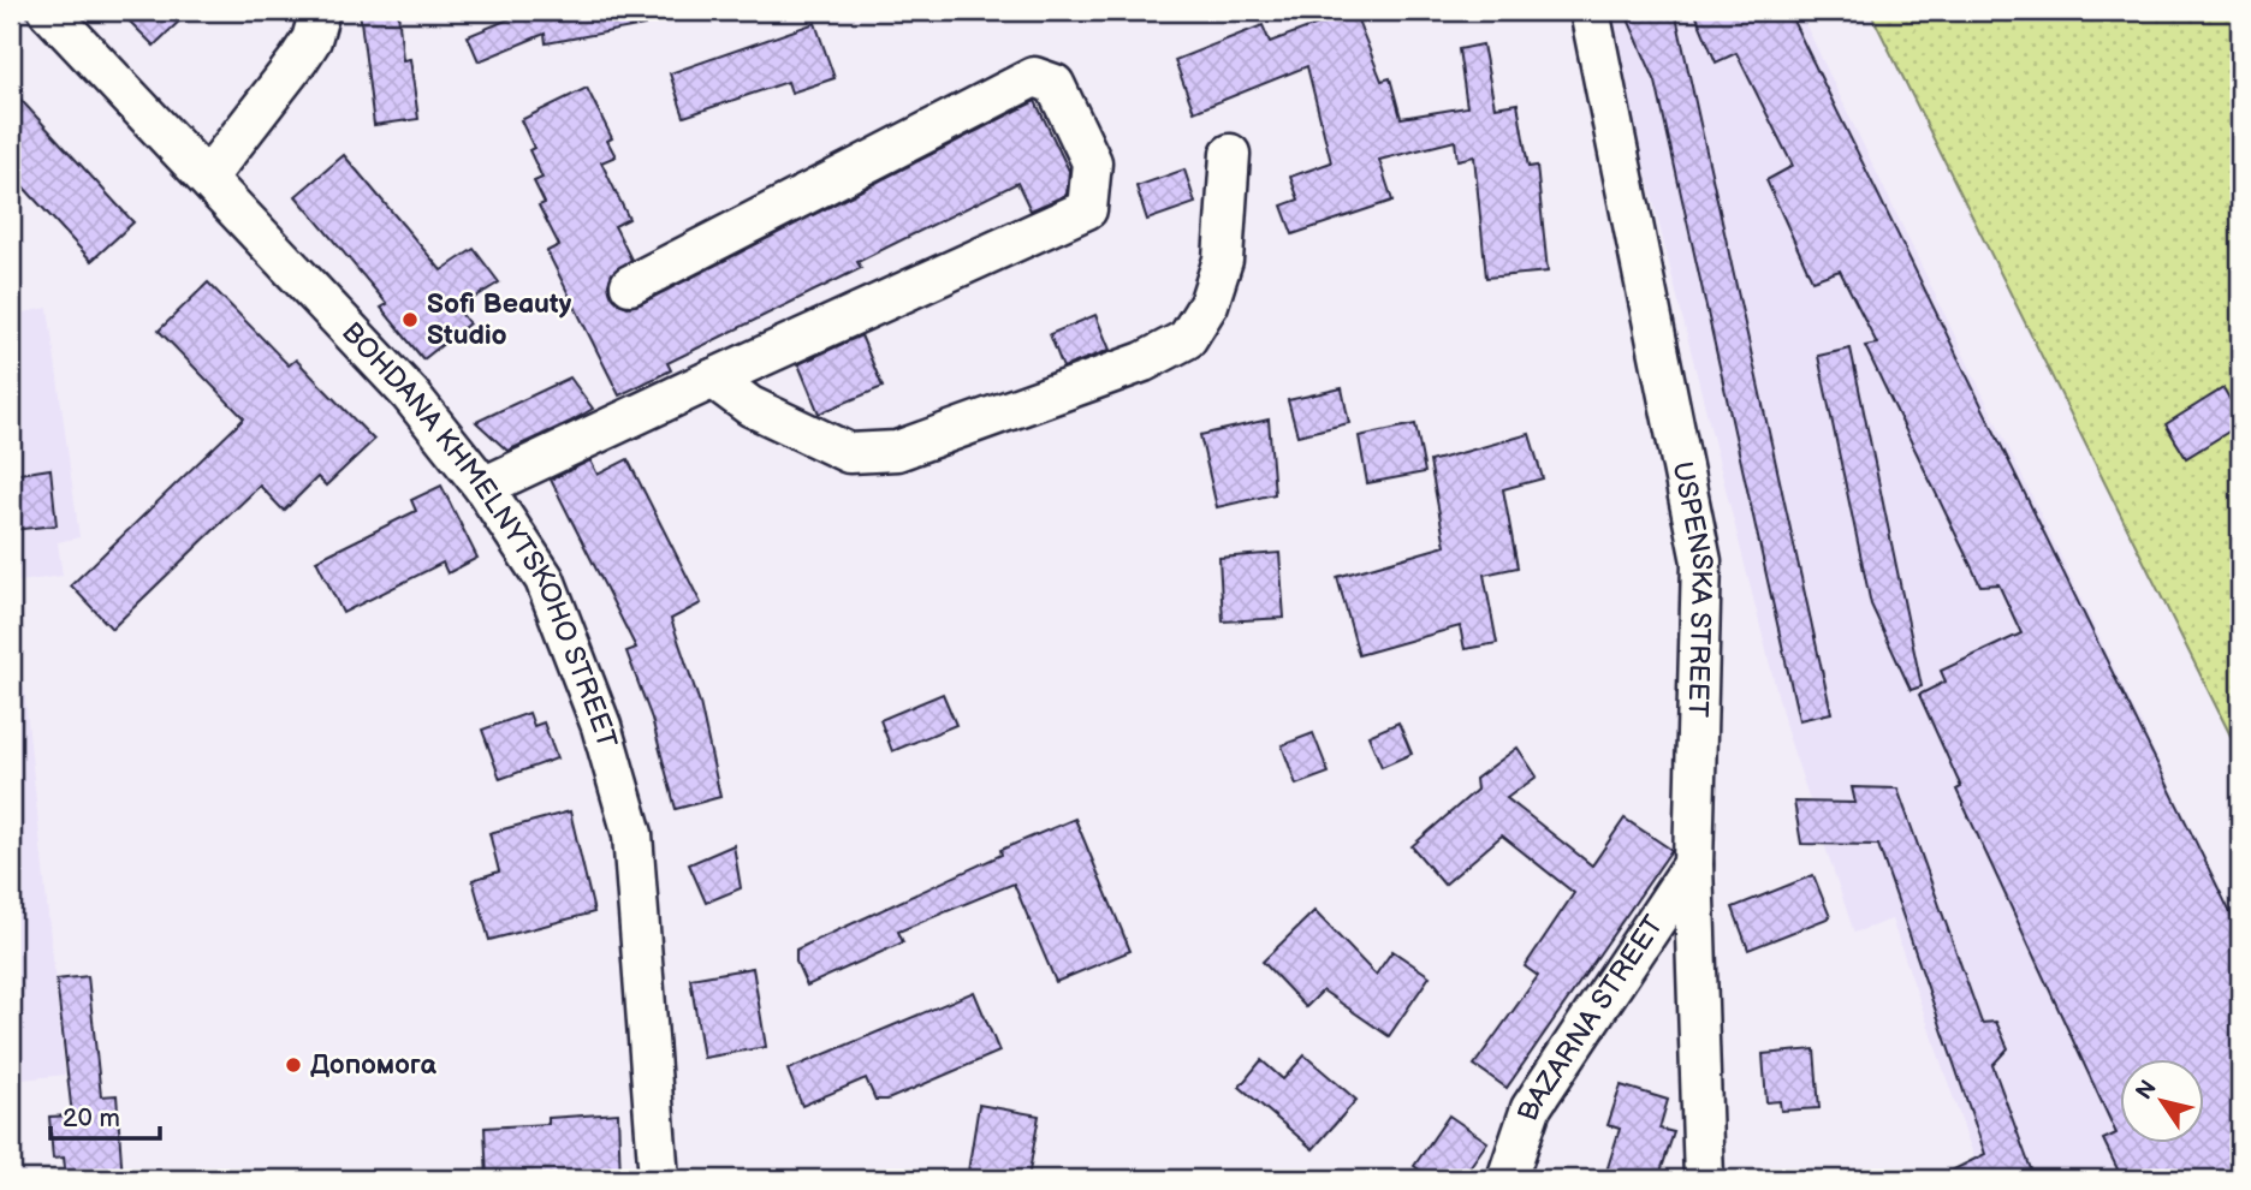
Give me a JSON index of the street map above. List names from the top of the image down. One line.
{"streets":{"street":["BOHDANA KHMELNYTSKOHO STREET","USPENSKA STREET","BAZARNA STREET"]},"crossings":[["USPENSKA STREET","BAZARNA STREET"]],"places":["Sofi Beauty Studio","Допомога"],"scale_bar":"20 m","north":"top left"}
